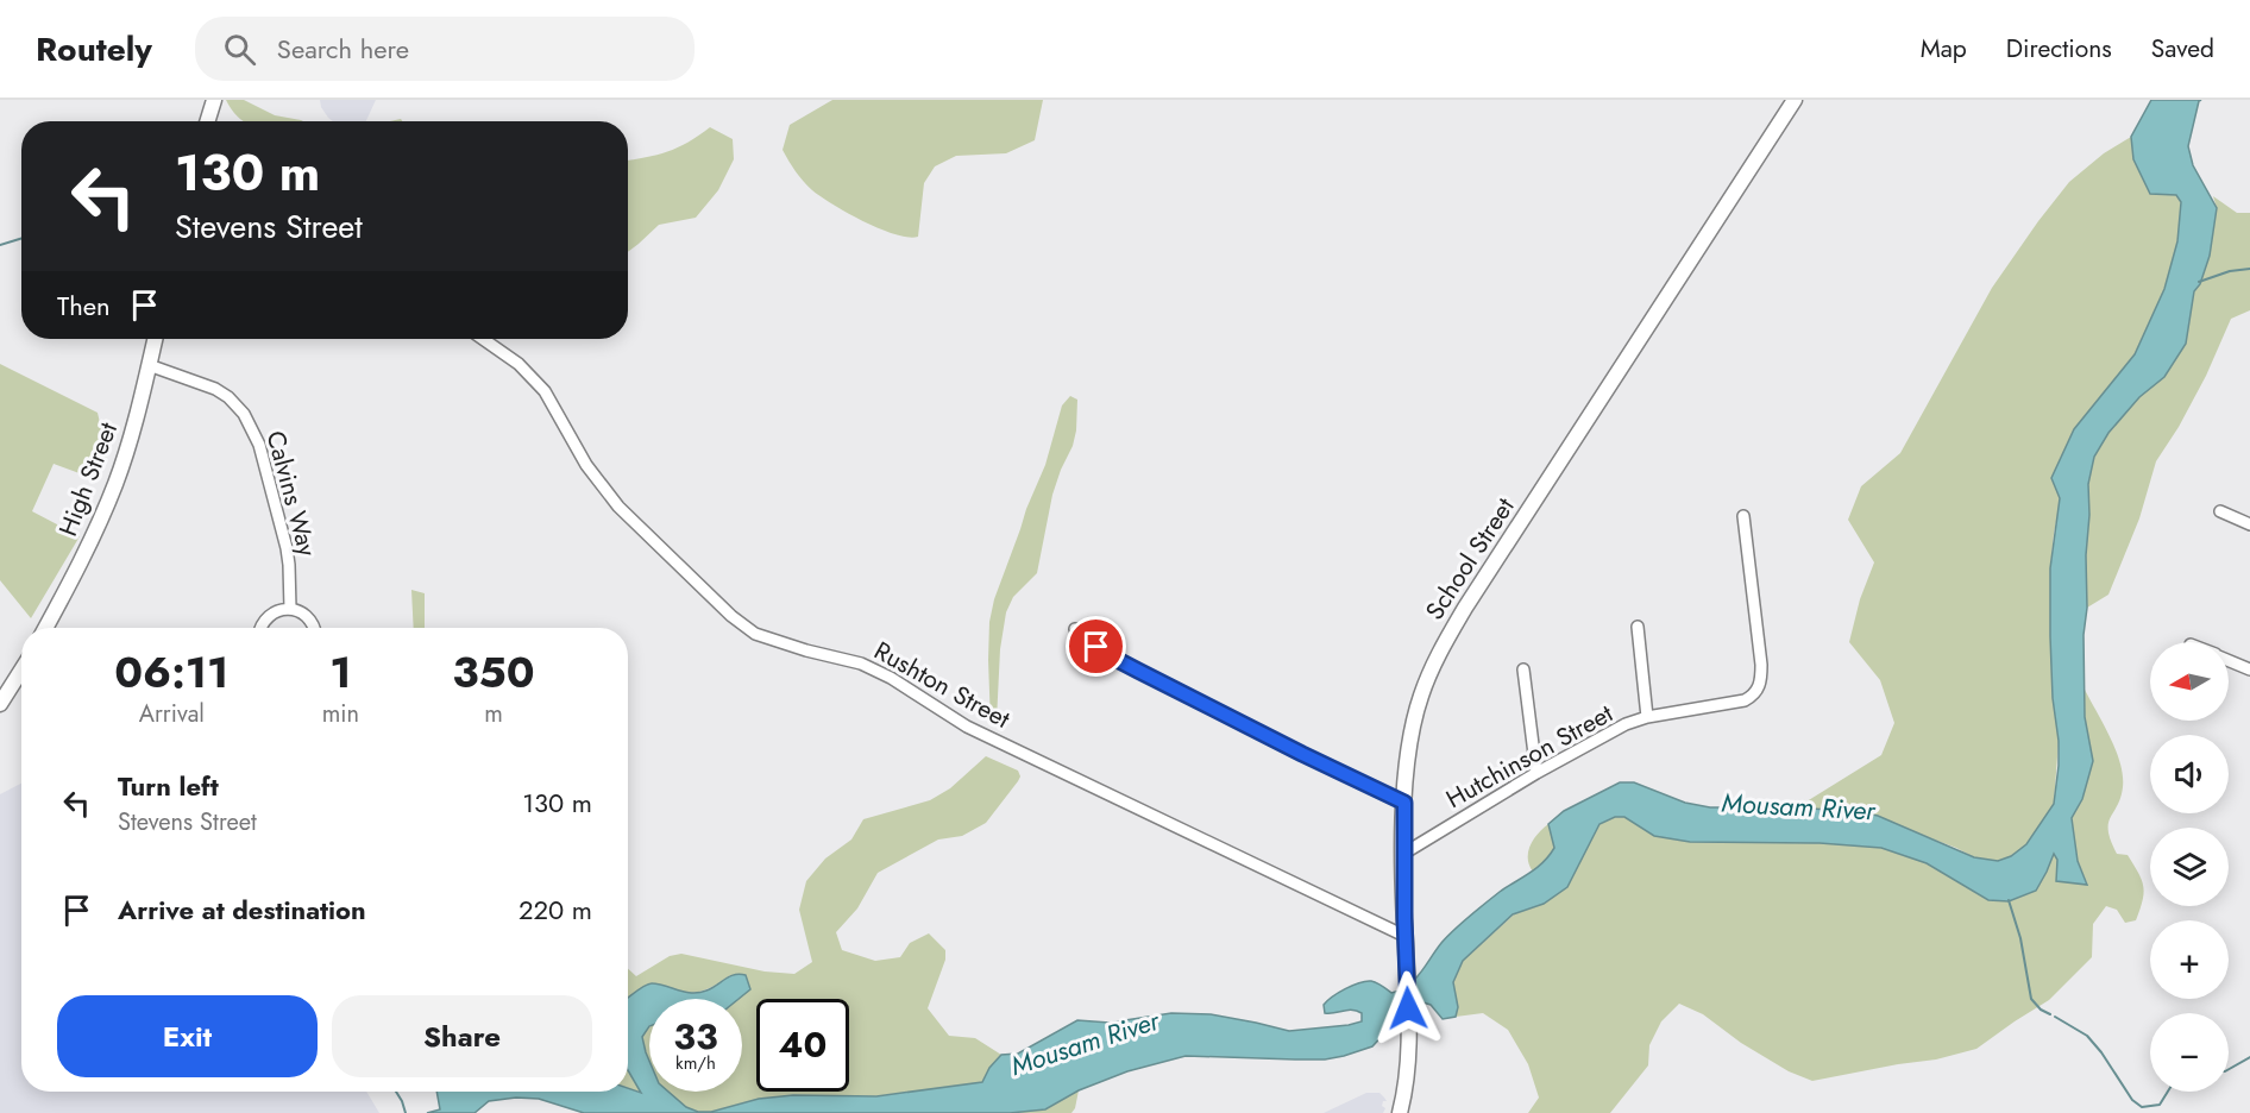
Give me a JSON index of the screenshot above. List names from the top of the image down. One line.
{"streets":{"street":["High Street","Calvins Way","School Street","Rushton Street","Hutchinson Street"]},"crossings":[["High Street","Calvins Way"],["School Street","Rushton Street"],["School Street","Hutchinson Street"]],"water":["Mousam River"],"north":"left","page":{"header":"Routely","search":"Search here","nav":["Map","Directions","Saved"],"turn":["130 m","Stevens Street"],"then":"Then","eta":["06:11","Arrival","1","min","350","m"],"map_buttons":["+","−"],"list":[{"name":"Turn left","note":"Stevens Street","value":"130 m"},{"name":"Arrive at destination","value":"220 m"}],"buttons":["Exit","Share"],"speed":"33 km/h","limit":"40"}}
